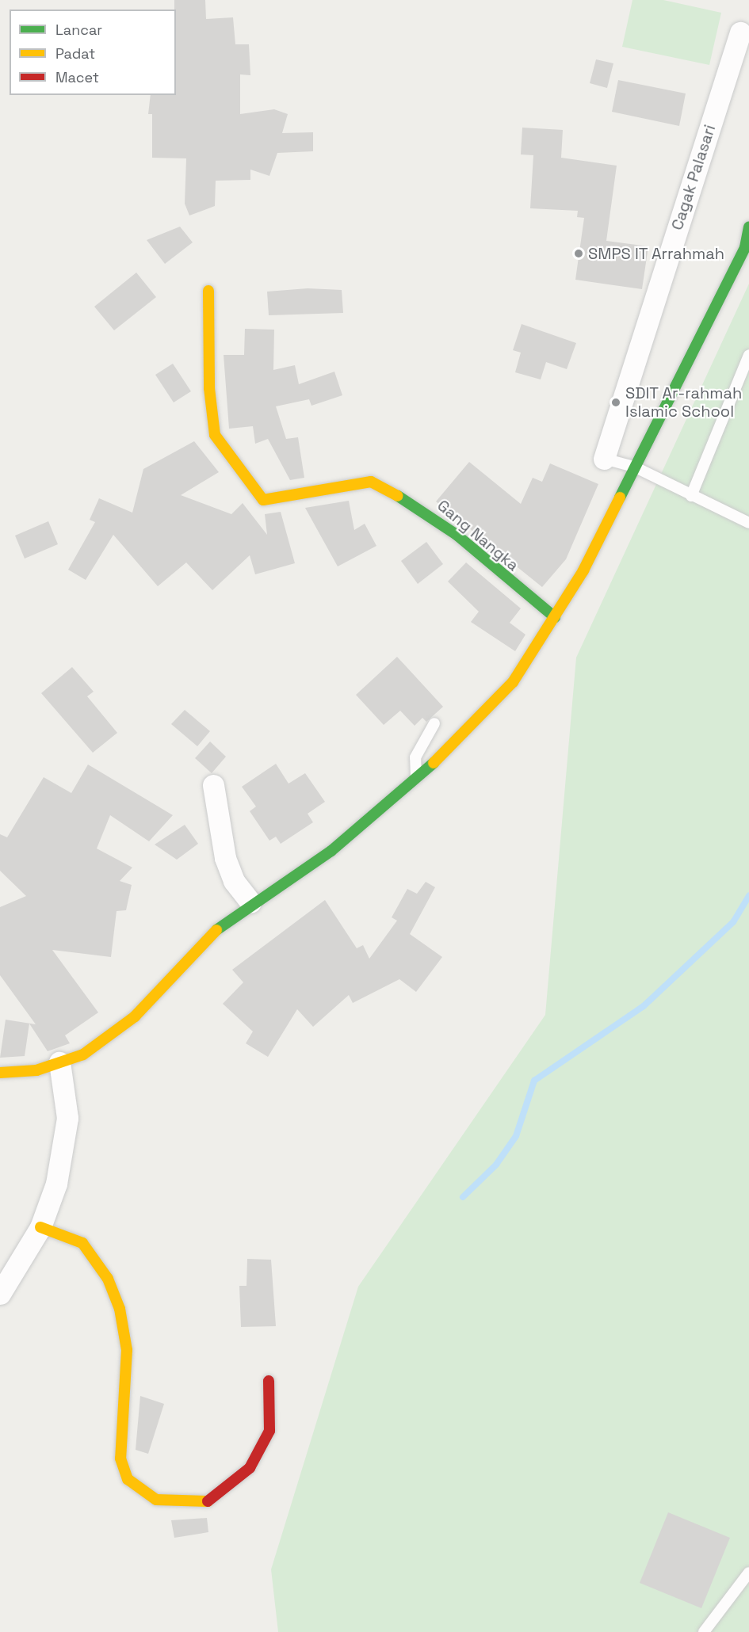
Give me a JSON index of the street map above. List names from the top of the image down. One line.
{"streets":{"main road":["Gang Nangka"],"street":["Cagak Palasari"]},"places":["SMPS IT Arrahmah","SDIT Ar-rahmah Islamic School"],"legend":["Lancar","Padat","Macet"]}
